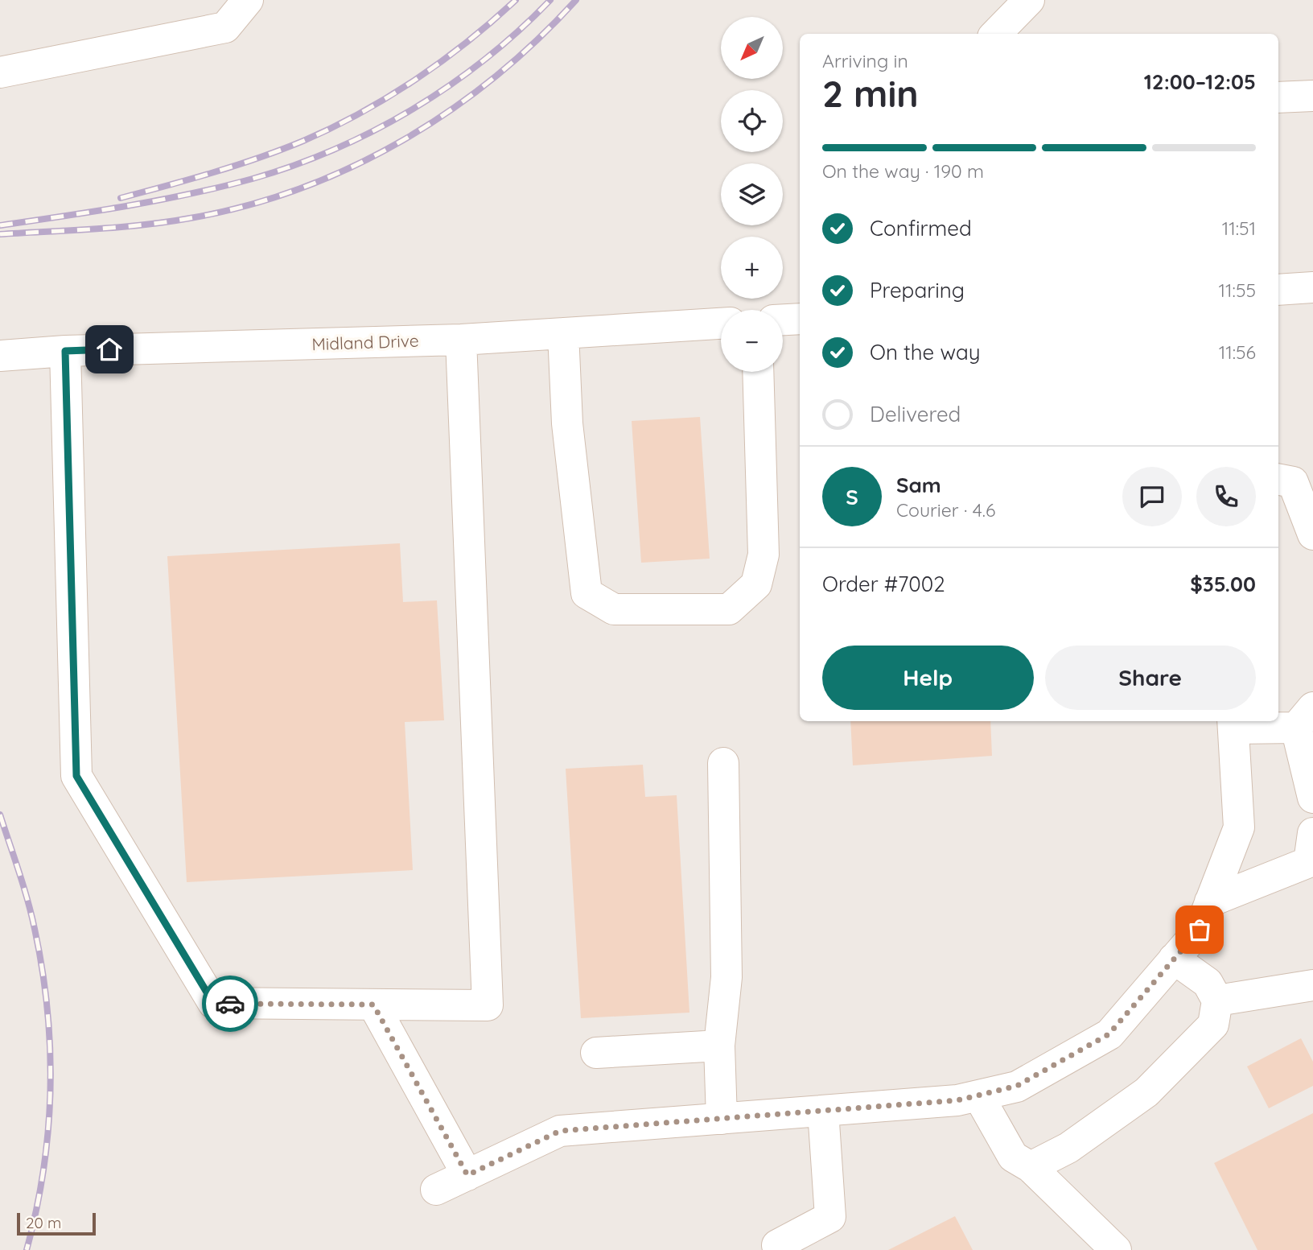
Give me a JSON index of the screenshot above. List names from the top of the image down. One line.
{"streets":{"street":["Midland Drive"]},"scale_bar":"20 m","north":"bottom left","page":{"map_buttons":["+","−"],"heading":["2 min","Arriving in","12:00–12:05"],"panel":["Sam","Courier · 4.6","Order #7002","$35.00"],"bar":"On the way · 190 m","list":[["Confirmed","11:51"],["Preparing","11:55"],["On the way","11:56"],"Delivered"],"round":"S","buttons":["Help","Share"],"scale":"20 m"}}
